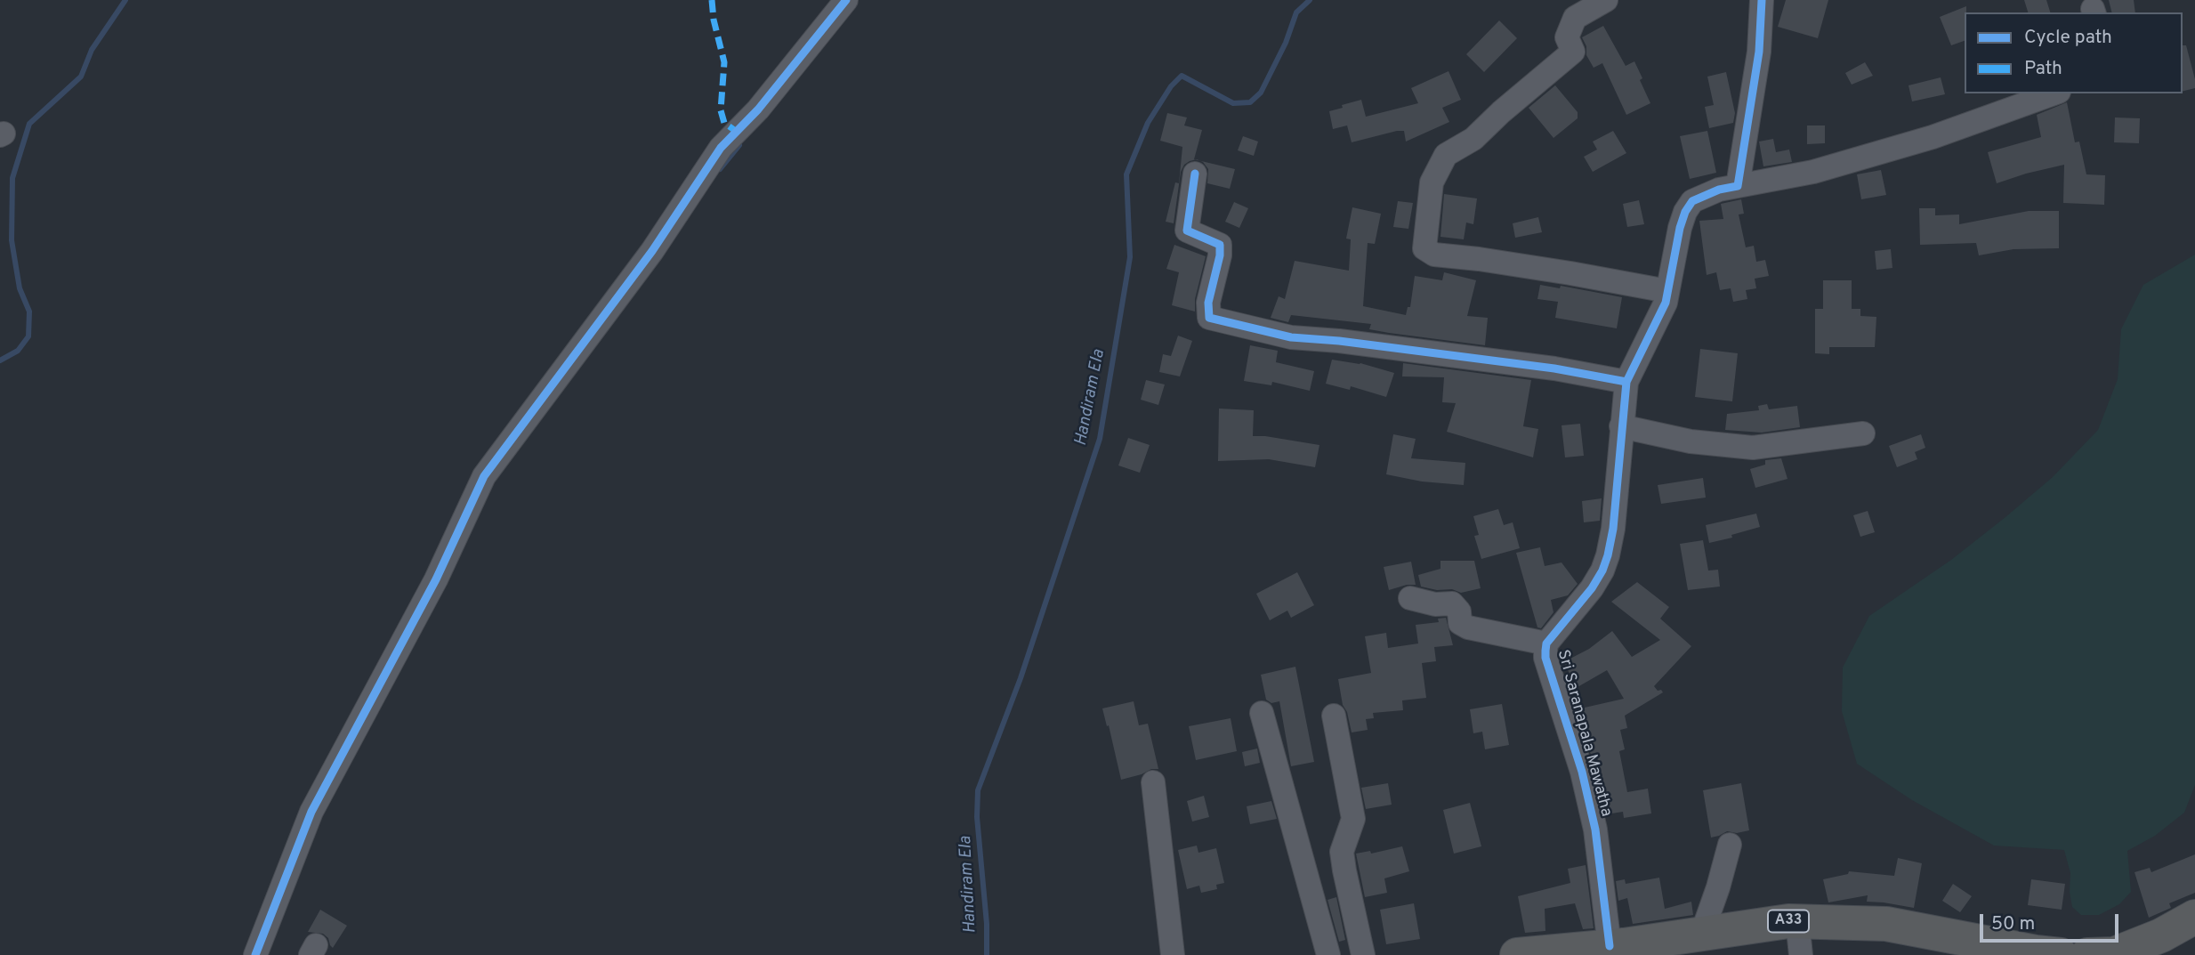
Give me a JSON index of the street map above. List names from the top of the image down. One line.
{"streets":{"highway":["A33"],"street":["Sri Saranapala Mawatha"]},"crossings":[["Sri Saranapala Mawatha","A33"]],"water":["Handiram Ela"],"legend":["Cycle path","Path"],"scale_bar":"50 m"}
